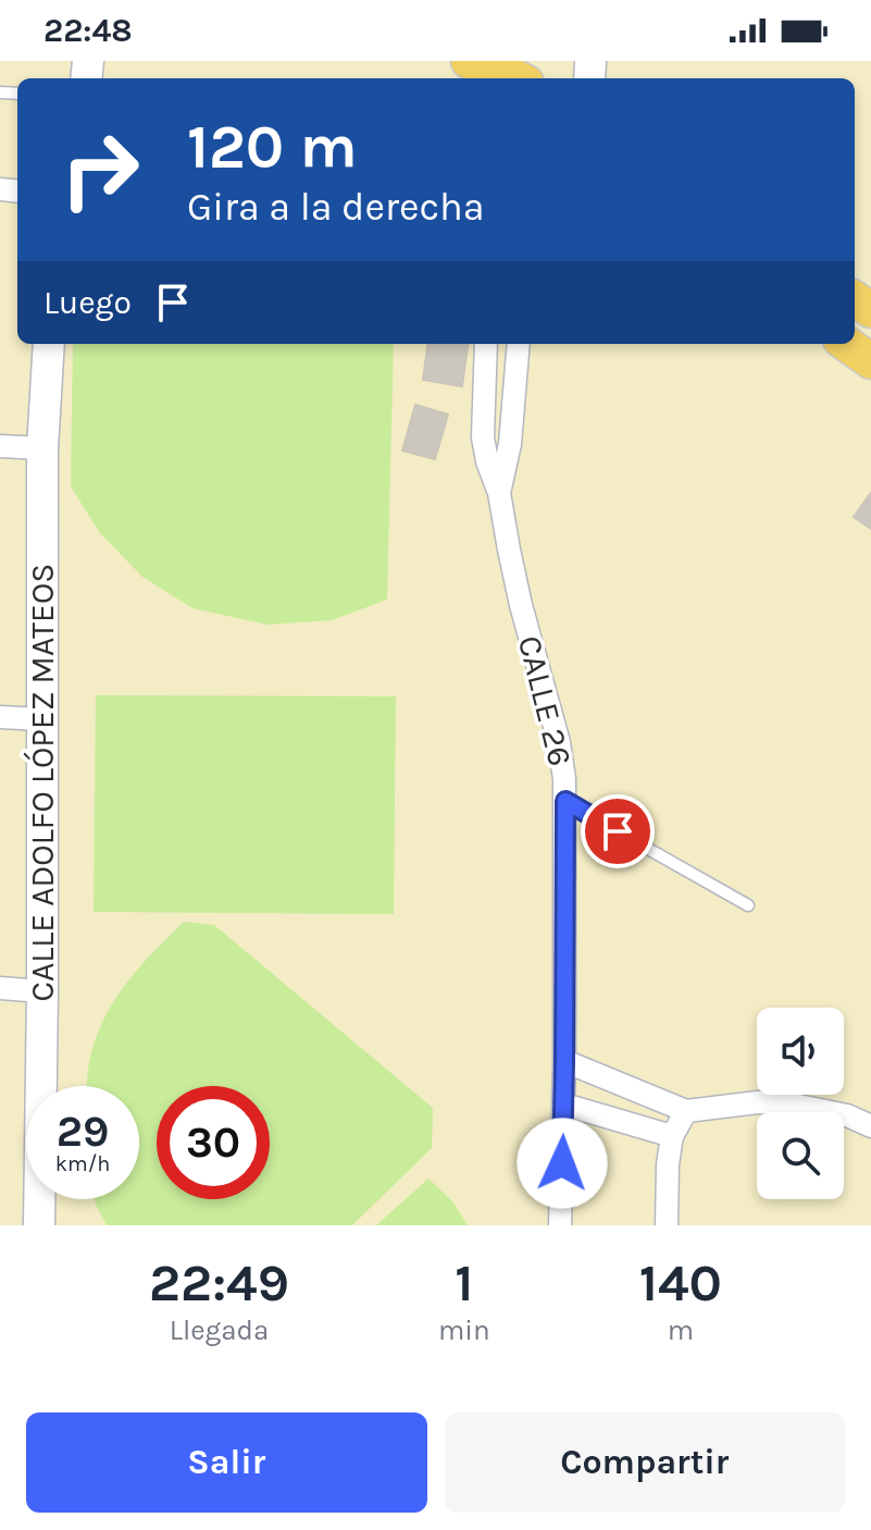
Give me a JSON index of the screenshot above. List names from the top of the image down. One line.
{"streets":{"street":["CALLE 26","CALLE ADOLFO LÓPEZ MATEOS"]},"page":{"status":"22:48","turn":["120 m","Gira a la derecha"],"then":"Luego","speed":"29 km/h","limit":"30","eta":["22:49","Llegada","1","min","140","m"],"buttons":["Salir","Compartir"]}}
